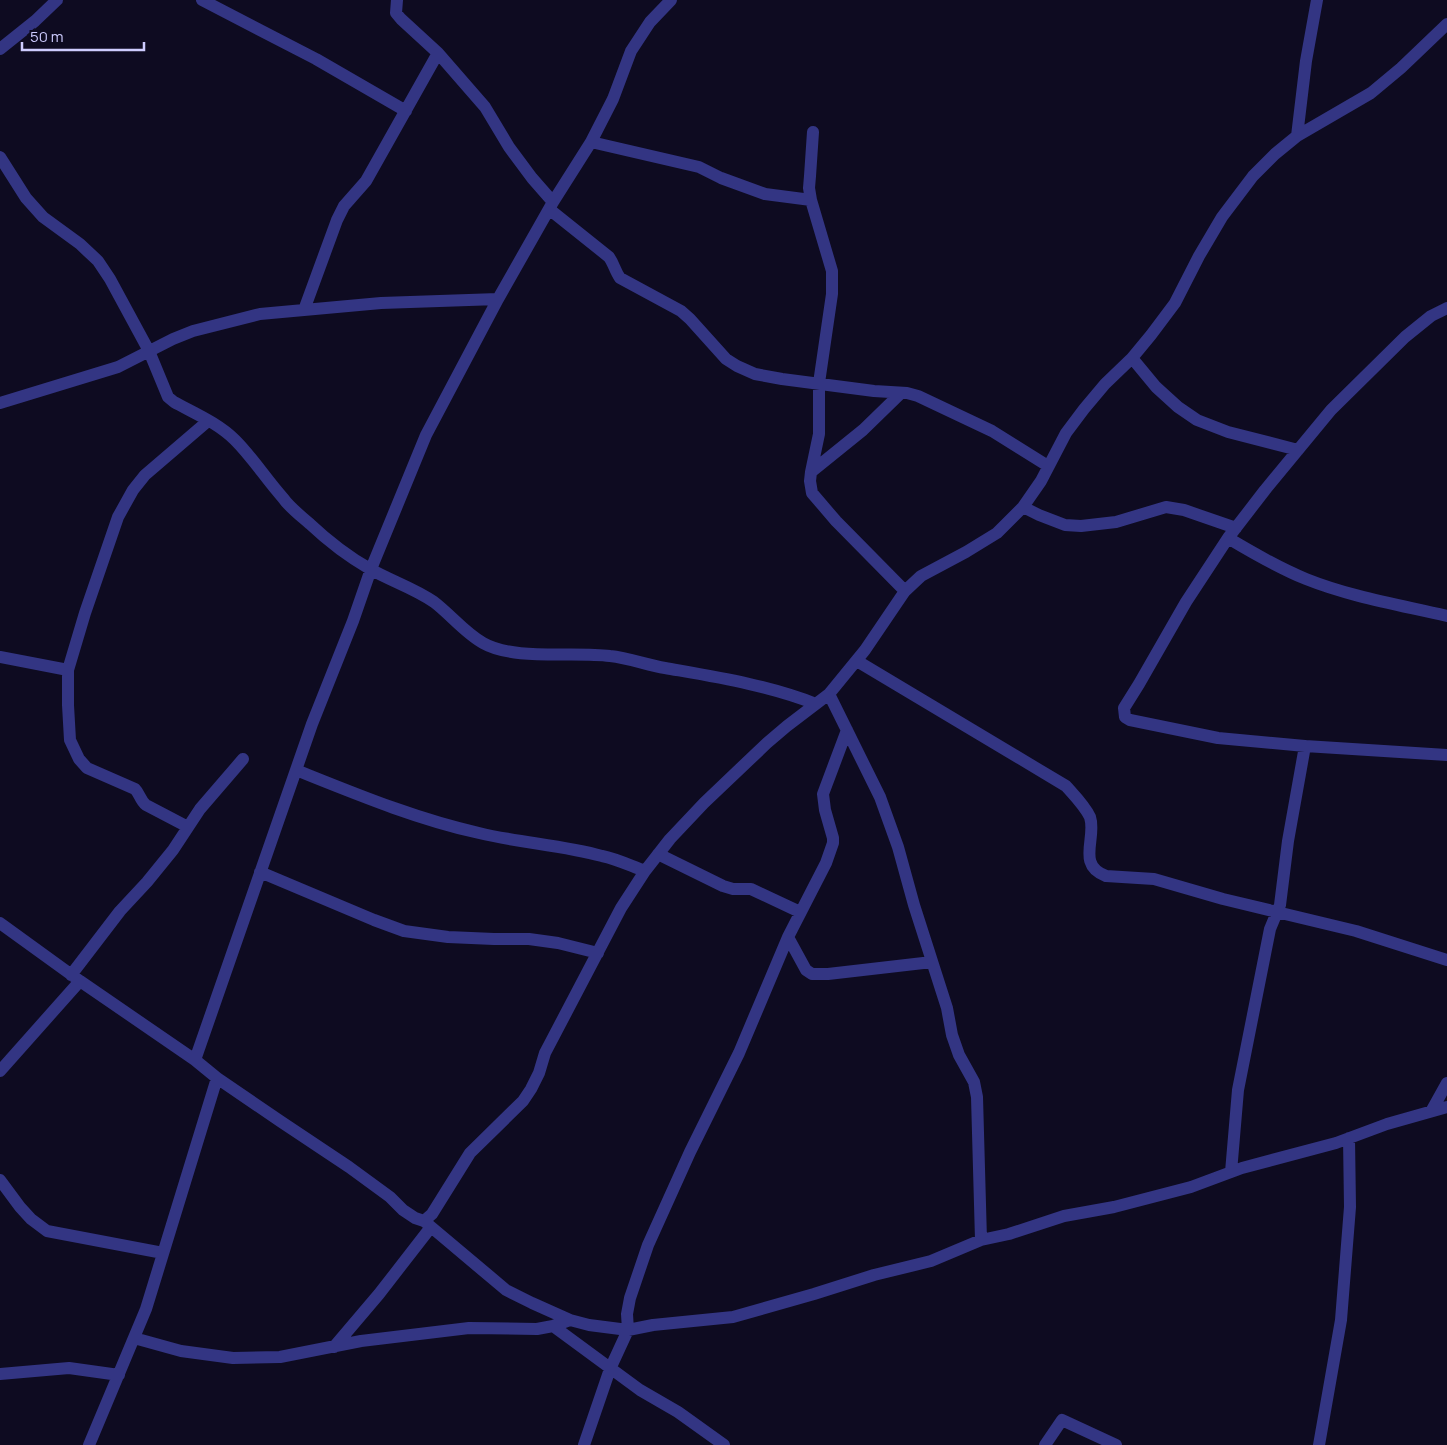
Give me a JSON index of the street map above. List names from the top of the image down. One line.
{"scale_bar":"50 m"}
